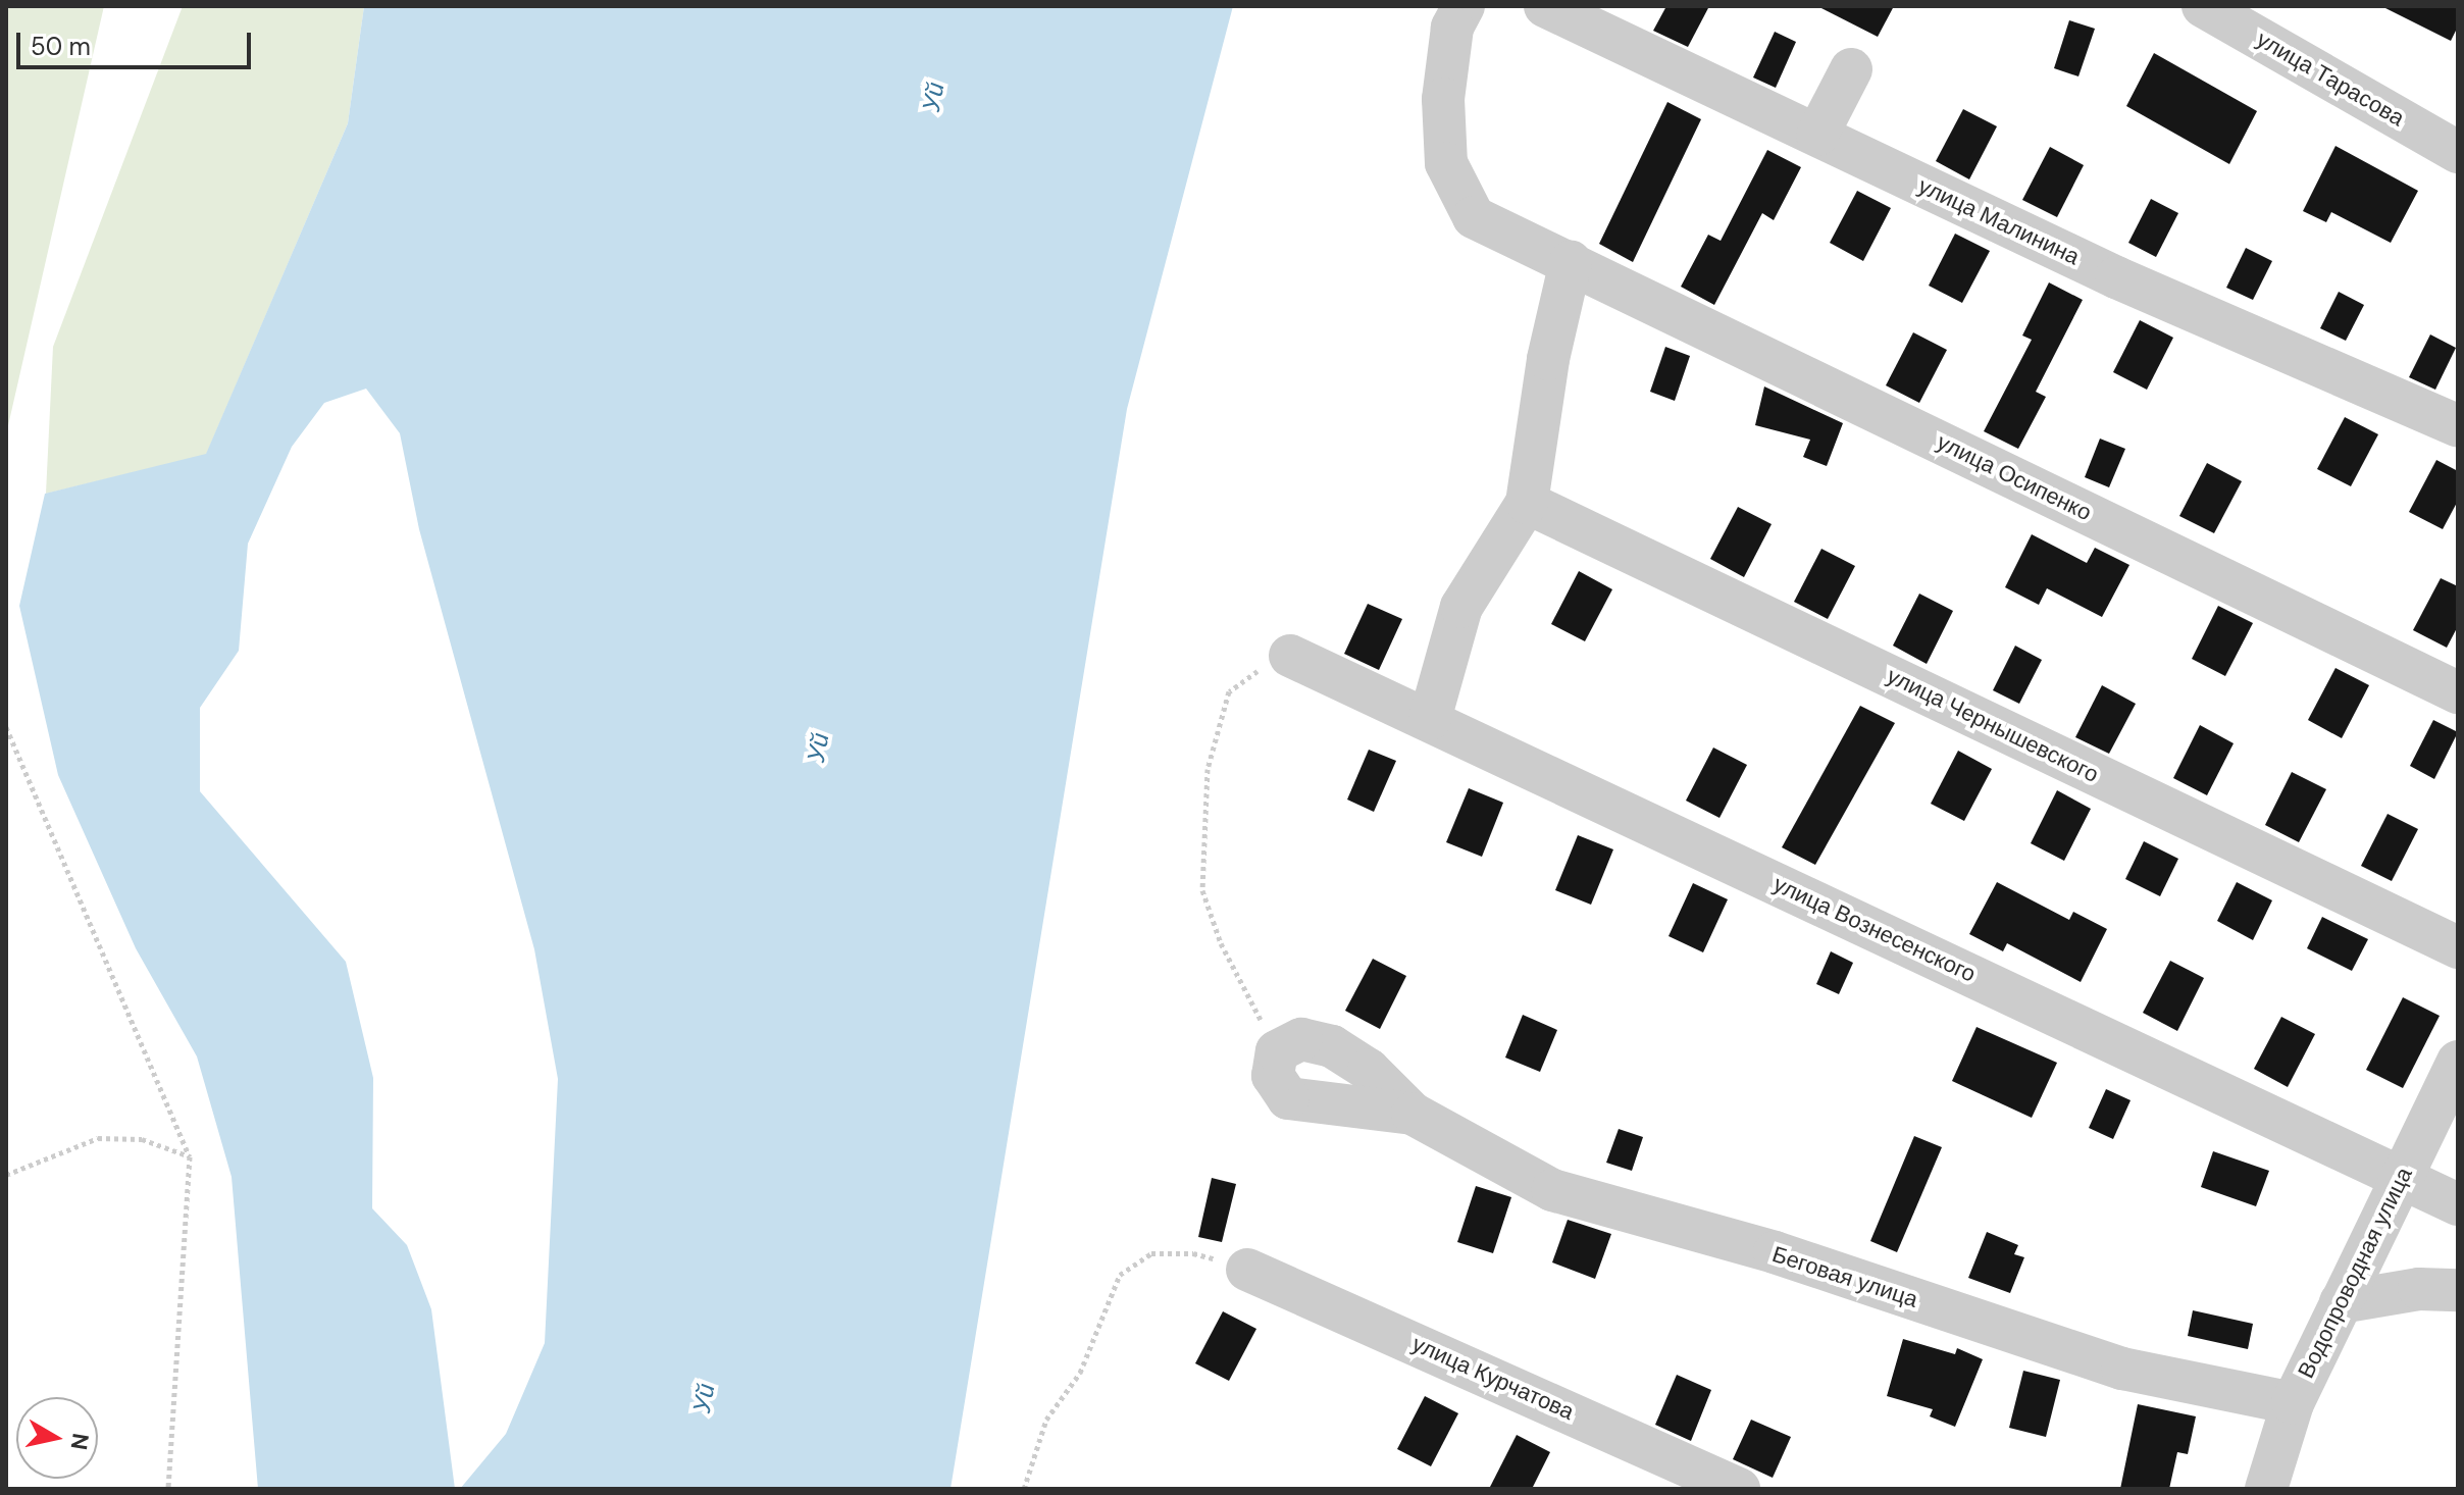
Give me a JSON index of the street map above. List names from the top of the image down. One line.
{"streets":{"street":["улица Тарасова","улица Малинина","улица Осипенко","улица Чернышевского","улица Вознесенского","Водопроводная улица","Беговая улица","улица Курчатова"]},"crossings":[["улица Вознесенского","Водопроводная улица"],["Водопроводная улица","Беговая улица"]],"water":["Уй"],"scale_bar":"50 m","north":"right"}
